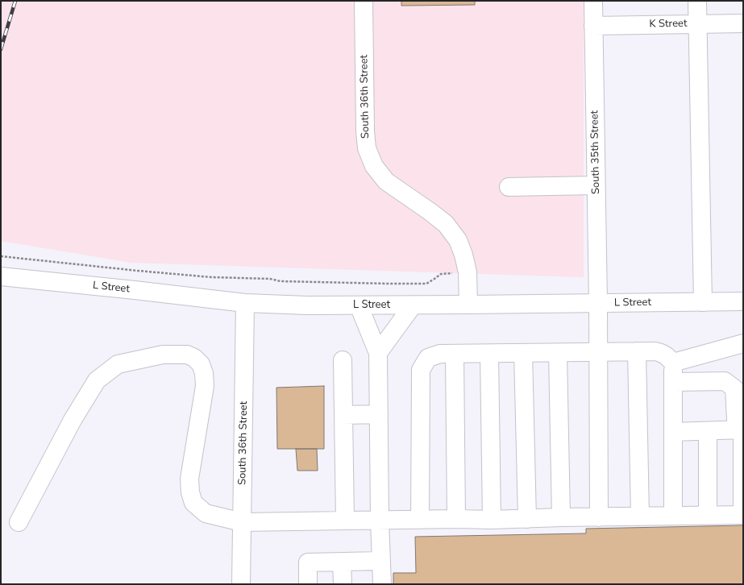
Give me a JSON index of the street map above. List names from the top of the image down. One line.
{"streets":{"main road":["K Street","South 36th Street","South 35th Street","L Street"]},"crossings":[["K Street","South 35th Street"],["South 36th Street","L Street"],["South 35th Street","L Street"]]}
